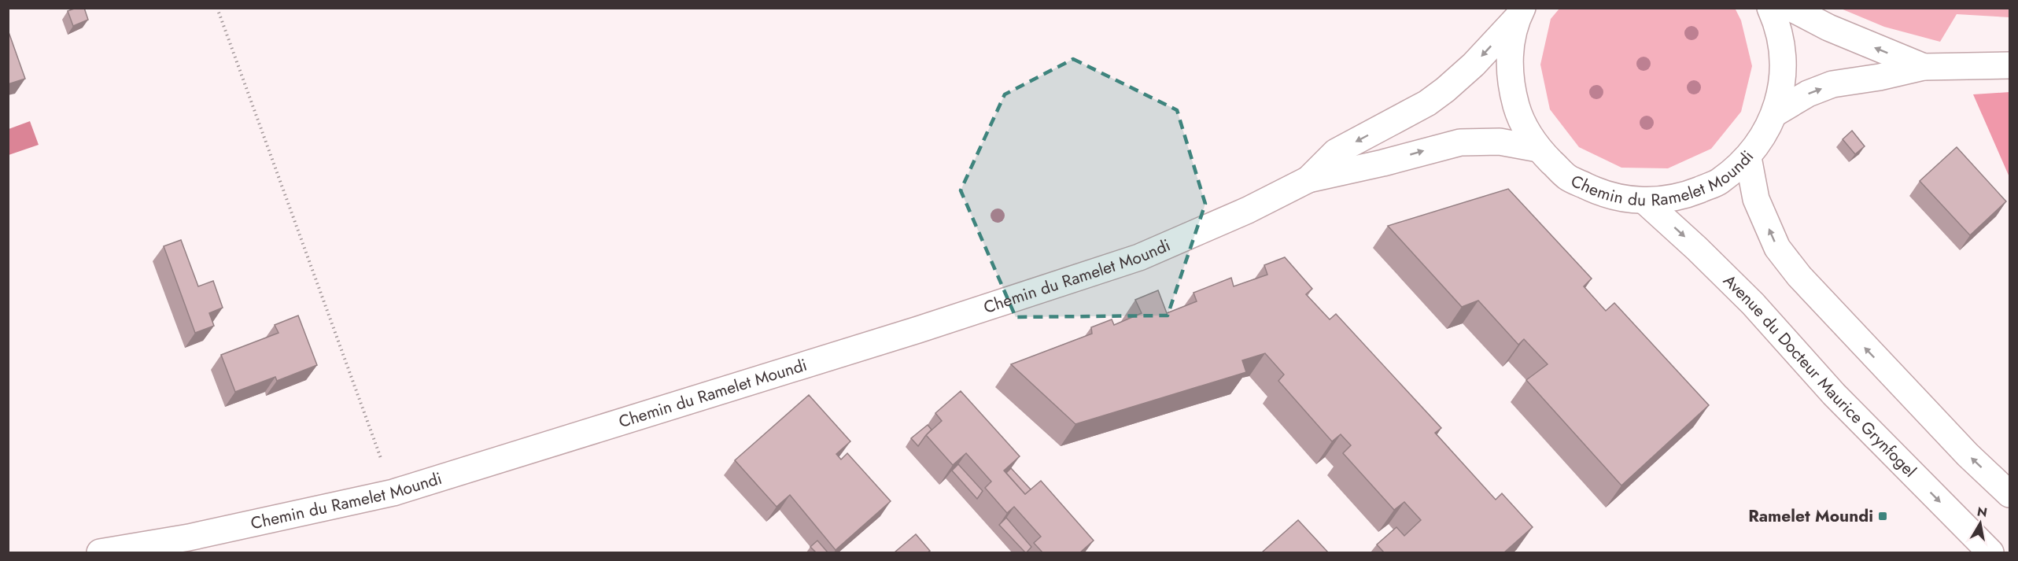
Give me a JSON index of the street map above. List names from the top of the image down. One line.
{"streets":{"main road":["Chemin du Ramelet Moundi","Avenue du Docteur Maurice Grynfogel"]},"crossings":[["Chemin du Ramelet Moundi","Avenue du Docteur Maurice Grynfogel"]],"places":{"transit":["Ramelet Moundi"]},"north":"top"}
